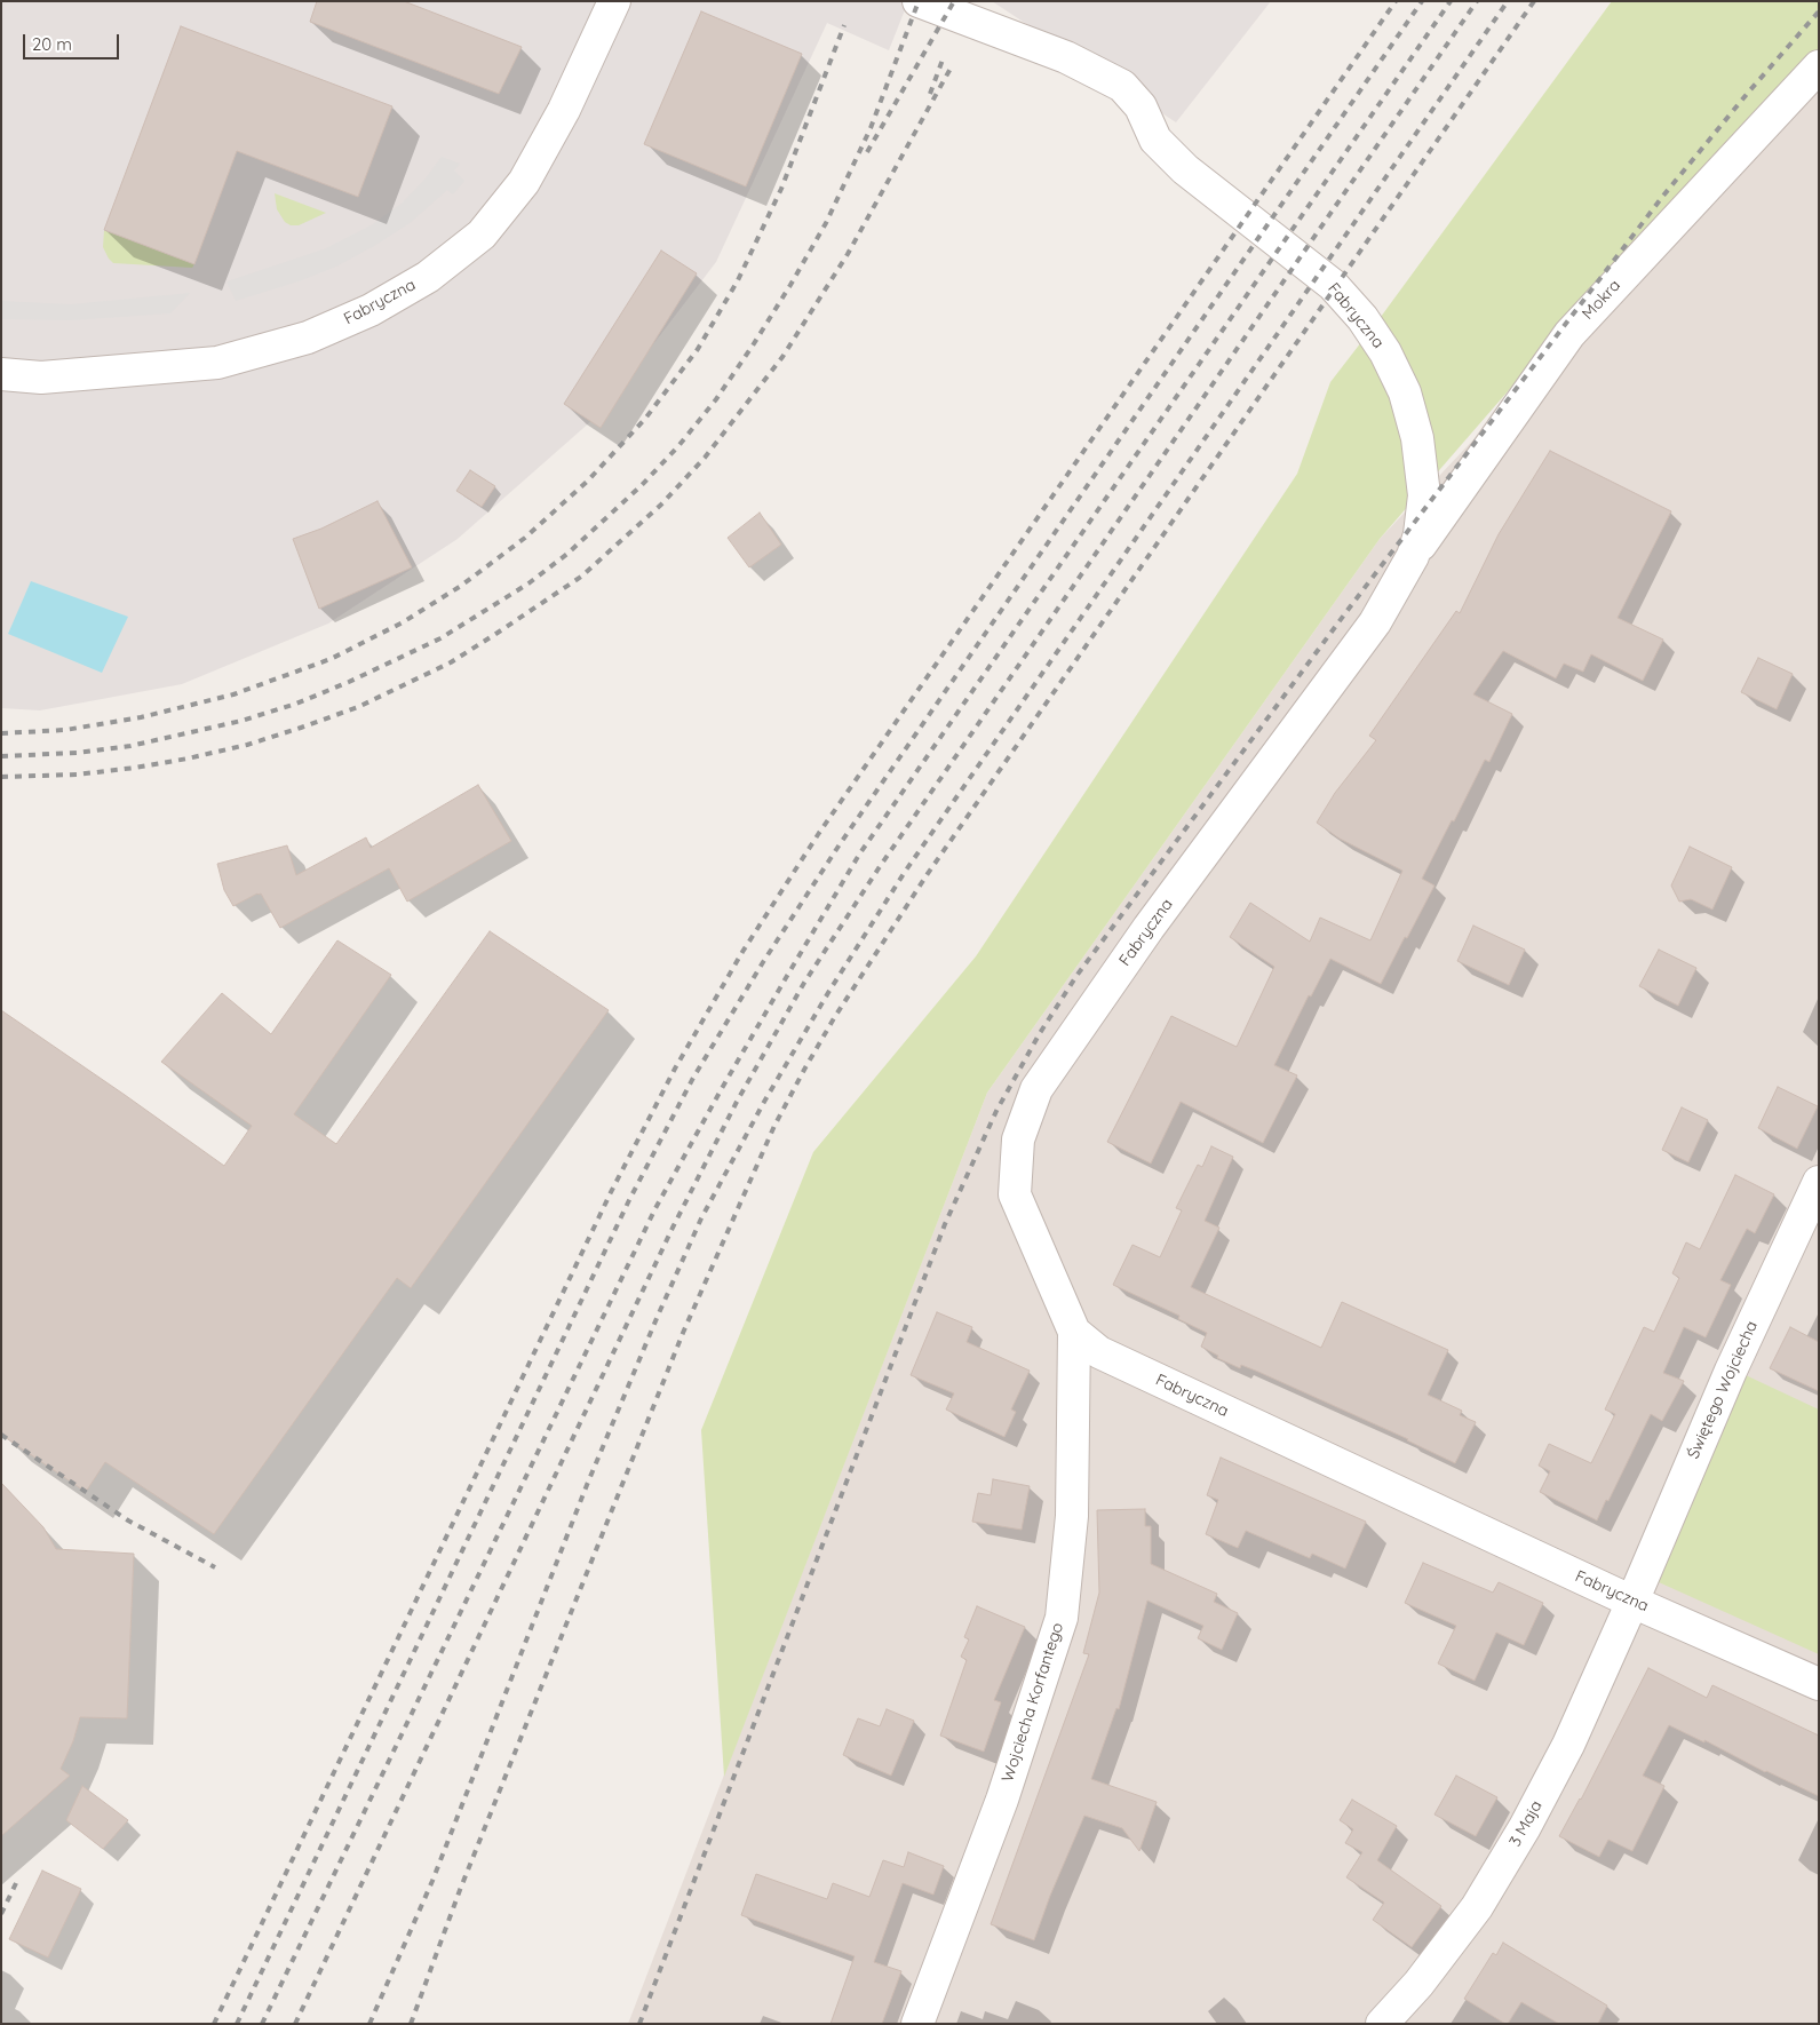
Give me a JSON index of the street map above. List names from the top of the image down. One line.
{"streets":{"street":["Mokra","Fabryczna","Świętego Wojciecha","Wojciecha Korfantego","3 Maja"]},"crossings":[["Mokra","Fabryczna"],["Fabryczna","Świętego Wojciecha"],["Fabryczna","Wojciecha Korfantego"],["Fabryczna","3 Maja"],["Świętego Wojciecha","3 Maja"]],"scale_bar":"20 m"}
